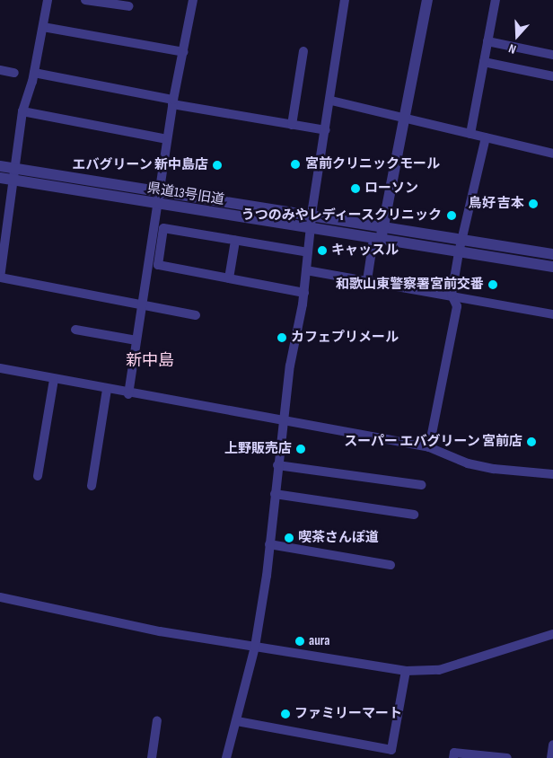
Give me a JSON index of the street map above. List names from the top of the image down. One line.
{"streets":{"street":["県道13号旧道"]},"districts":["新中島"],"places":["宮前クリニックモール","エバグリーン 新中島店","ローソン","鳥好 吉本","うつのみやレディースクリニック","キャッスル","和歌山東警察署宮前交番","カフェプリメール","スーパー エバグリーン 宮前店","上野販売店","喫茶さんぽ道","aura","ファミリーマート"],"north":"bottom"}
